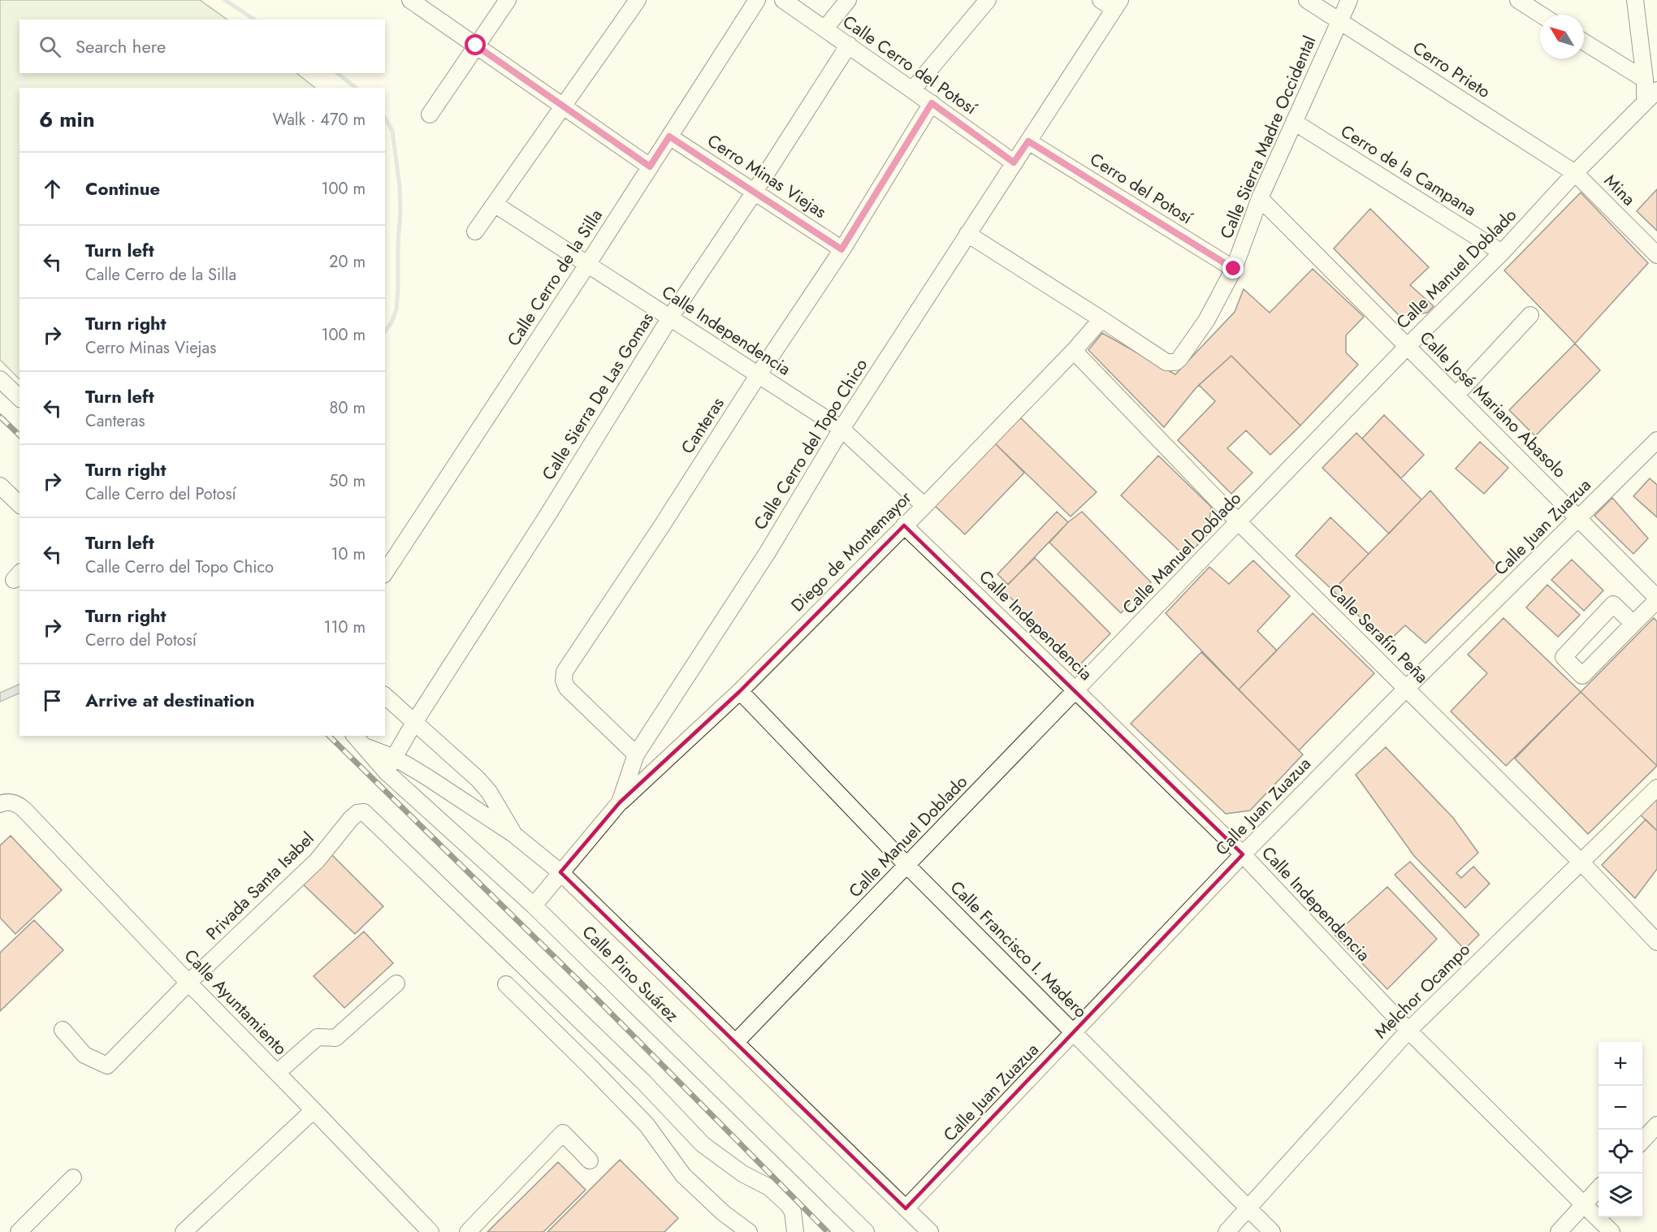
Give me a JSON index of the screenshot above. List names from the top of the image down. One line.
{"streets":{"street":["Calle Cerro del Potosí","Cerro Prieto","Calle Sierra Madre Occidental","Cerro de la Campana","Cerro Minas Viejas","Cerro del Potosí","Mina","Calle Manuel Doblado","Calle Cerro de la Silla","Calle Independencia","Calle Sierra De Las Gomas","Calle José Mariano Abasolo","Canteras","Calle Cerro del Topo Chico","Calle Juan Zuazua","Diego de Montemayor","Calle Serafín Peña","Privada Santa Isabel","Calle Francisco I. Madero","Calle Pino Suárez","Melchor Ocampo","Calle Ayuntamiento"]},"crossings":[["Calle Cerro del Potosí","Calle Sierra De Las Gomas"],["Calle Cerro del Potosí","Canteras"],["Calle Cerro del Potosí","Calle Cerro del Topo Chico"],["Cerro Prieto","Calle Sierra Madre Occidental"],["Cerro Prieto","Mina"],["Cerro Prieto","Calle Manuel Doblado"],["Calle Sierra Madre Occidental","Cerro de la Campana"],["Calle Sierra Madre Occidental","Cerro del Potosí"],["Calle Sierra Madre Occidental","Calle José Mariano Abasolo"],["Calle Sierra Madre Occidental","Diego de Montemayor"],["Cerro de la Campana","Calle Manuel Doblado"],["Cerro Minas Viejas","Calle Cerro de la Silla"],["Cerro Minas Viejas","Calle Sierra De Las Gomas"],["Cerro Minas Viejas","Canteras"],["Cerro del Potosí","Calle Cerro del Topo Chico"],["Mina","Calle Manuel Doblado"],["Calle Manuel Doblado","Calle Independencia"],["Calle Manuel Doblado","Calle José Mariano Abasolo"],["Calle Manuel Doblado","Calle Serafín Peña"],["Calle Manuel Doblado","Calle Francisco I. Madero"],["Calle Manuel Doblado","Calle Pino Suárez"],["Calle Cerro de la Silla","Calle Independencia"],["Calle Independencia","Calle Sierra De Las Gomas"],["Calle Independencia","Canteras"],["Calle Independencia","Calle Cerro del Topo Chico"],["Calle Independencia","Calle Juan Zuazua"],["Calle Independencia","Diego de Montemayor"],["Calle Independencia","Melchor Ocampo"],["Calle Sierra De Las Gomas","Calle Pino Suárez"],["Calle José Mariano Abasolo","Calle Juan Zuazua"],["Canteras","Calle Cerro del Topo Chico"],["Calle Cerro del Topo Chico","Diego de Montemayor"],["Calle Cerro del Topo Chico","Calle Pino Suárez"],["Calle Juan Zuazua","Calle Serafín Peña"],["Calle Juan Zuazua","Calle Francisco I. Madero"],["Calle Juan Zuazua","Calle Pino Suárez"],["Diego de Montemayor","Calle Serafín Peña"],["Diego de Montemayor","Calle Francisco I. Madero"],["Calle Serafín Peña","Melchor Ocampo"],["Privada Santa Isabel","Calle Ayuntamiento"],["Calle Francisco I. Madero","Melchor Ocampo"]],"north":"top left","page":{"search":"Search here","heading":["6 min","Walk · 470 m"],"list":[["Continue","100 m"],["Turn left","Calle Cerro de la Silla","20 m"],["Turn right","Cerro Minas Viejas","100 m"],["Turn left","Canteras","80 m"],["Turn right","Calle Cerro del Potosí","50 m"],["Turn left","Calle Cerro del Topo Chico","10 m"],["Turn right","Cerro del Potosí","110 m"],"Arrive at destination"],"map_buttons":["+","−"]}}
